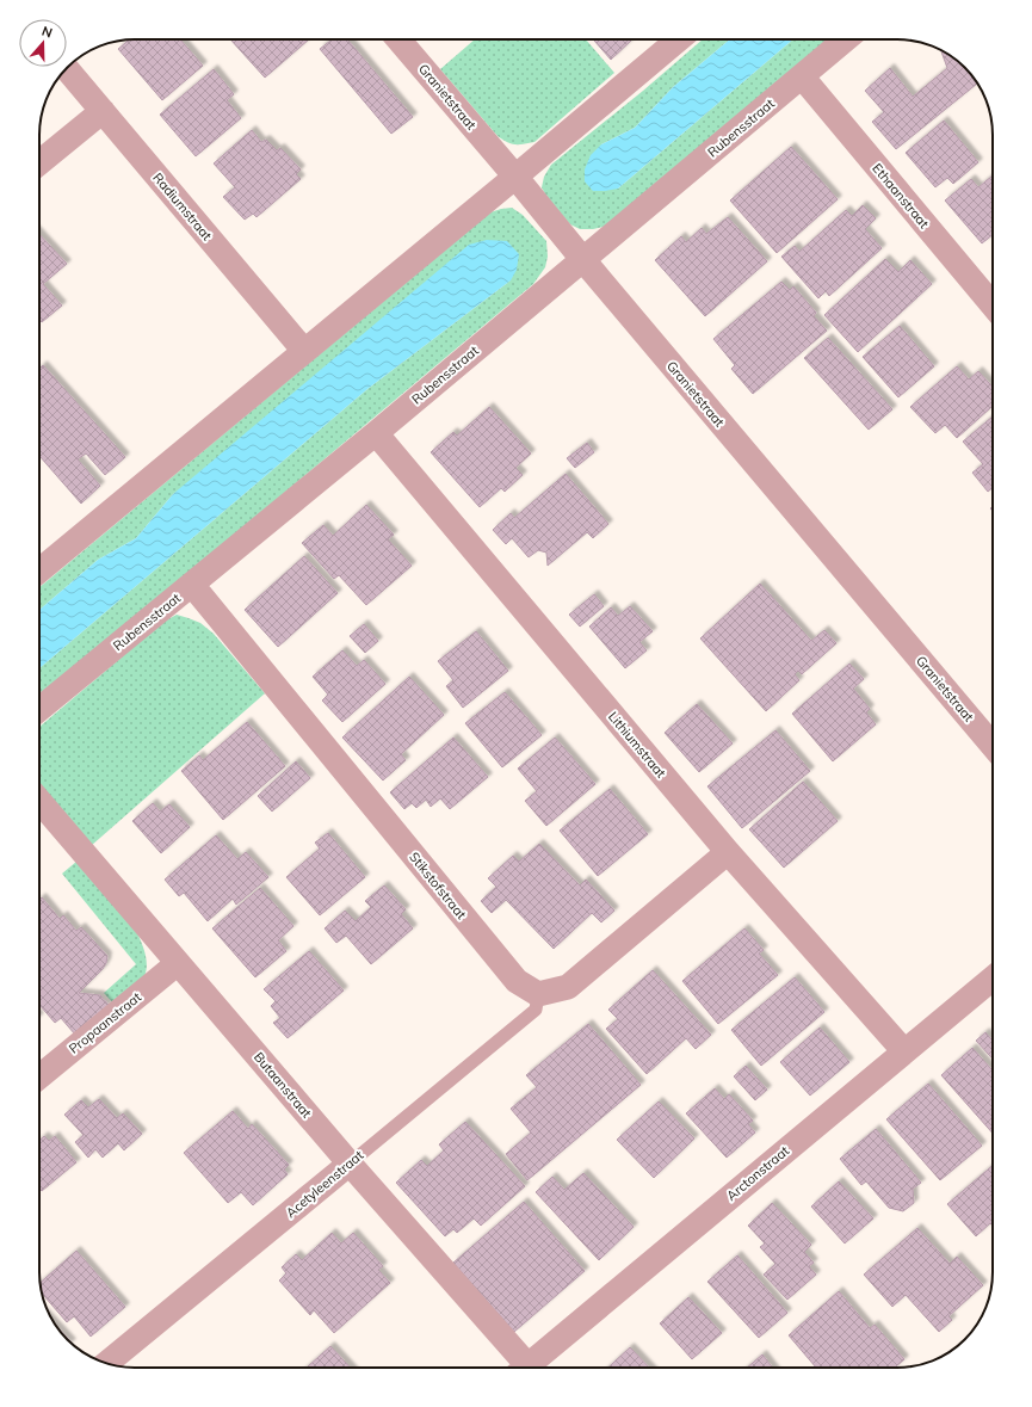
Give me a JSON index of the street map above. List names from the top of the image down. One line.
{"streets":{"street":["Granietstraat","Rubensstraat","Ethaanstraat","Radiumstraat","Lithiumstraat","Stikstofstraat","Propaanstraat","Butaanstraat","Arctonstraat","Acetyleenstraat"]},"crossings":[["Granietstraat","Rubensstraat"],["Rubensstraat","Ethaanstraat"],["Rubensstraat","Lithiumstraat"],["Rubensstraat","Stikstofstraat"],["Lithiumstraat","Arctonstraat"],["Stikstofstraat","Acetyleenstraat"],["Propaanstraat","Butaanstraat"],["Butaanstraat","Acetyleenstraat"]],"north":"top"}
